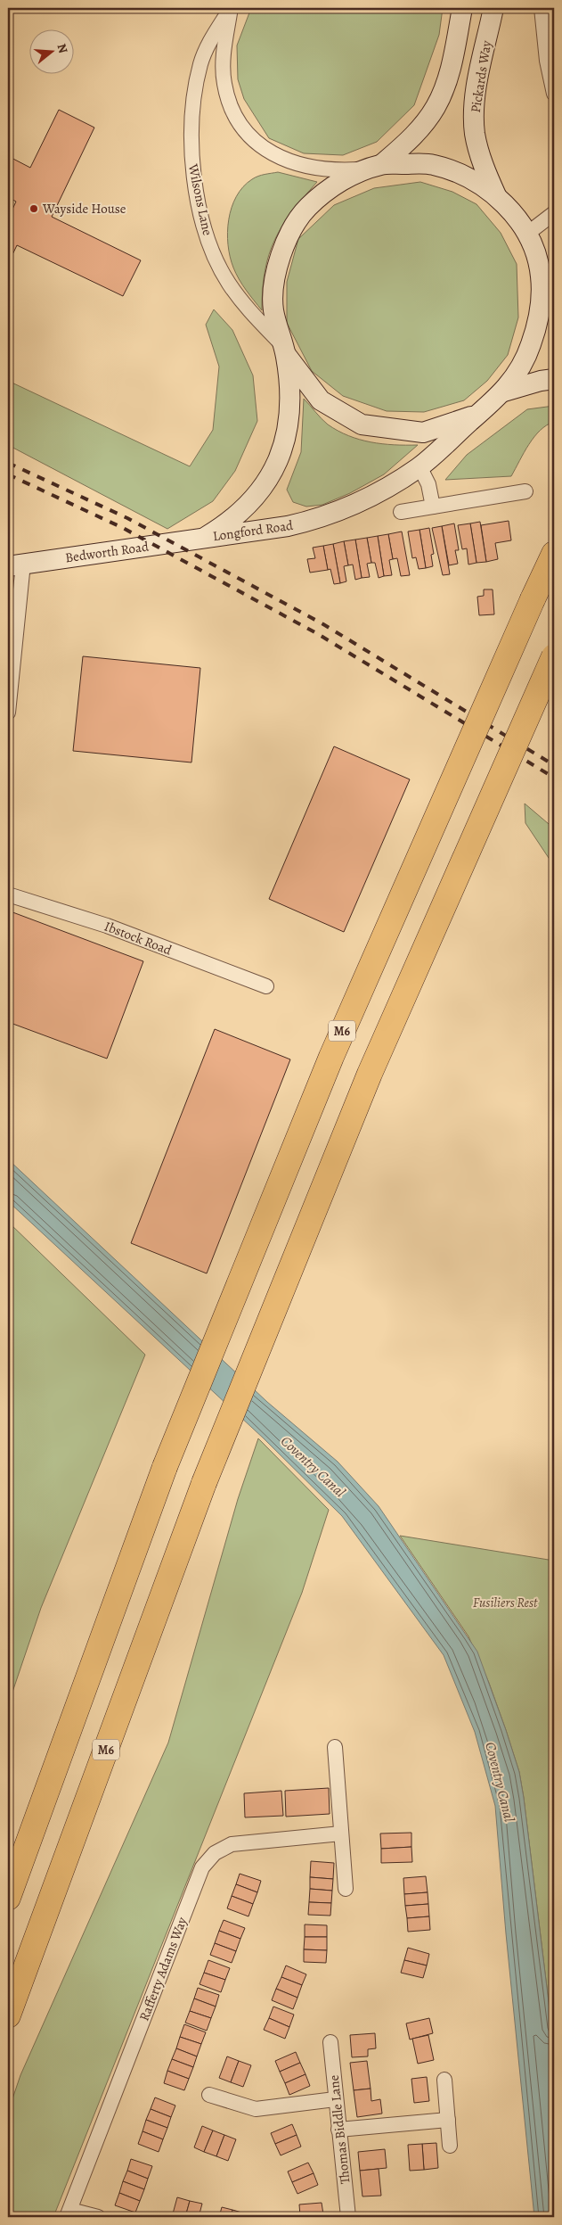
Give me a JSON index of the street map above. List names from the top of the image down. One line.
{"streets":{"highway":["M6"],"main road":["Pickards Way","Longford Road","Bedworth Road"],"street":["Wilsons Lane","Ibstock Road","Rafferty Adams Way","Thomas Biddle Lane"]},"crossings":[["Pickards Way","Longford Road"],["Wilsons Lane","Longford Road"],["Longford Road","Bedworth Road"]],"water":["Coventry Canal"],"parks":["Fusiliers Rest"],"places":["Wayside House"],"north":"right"}
